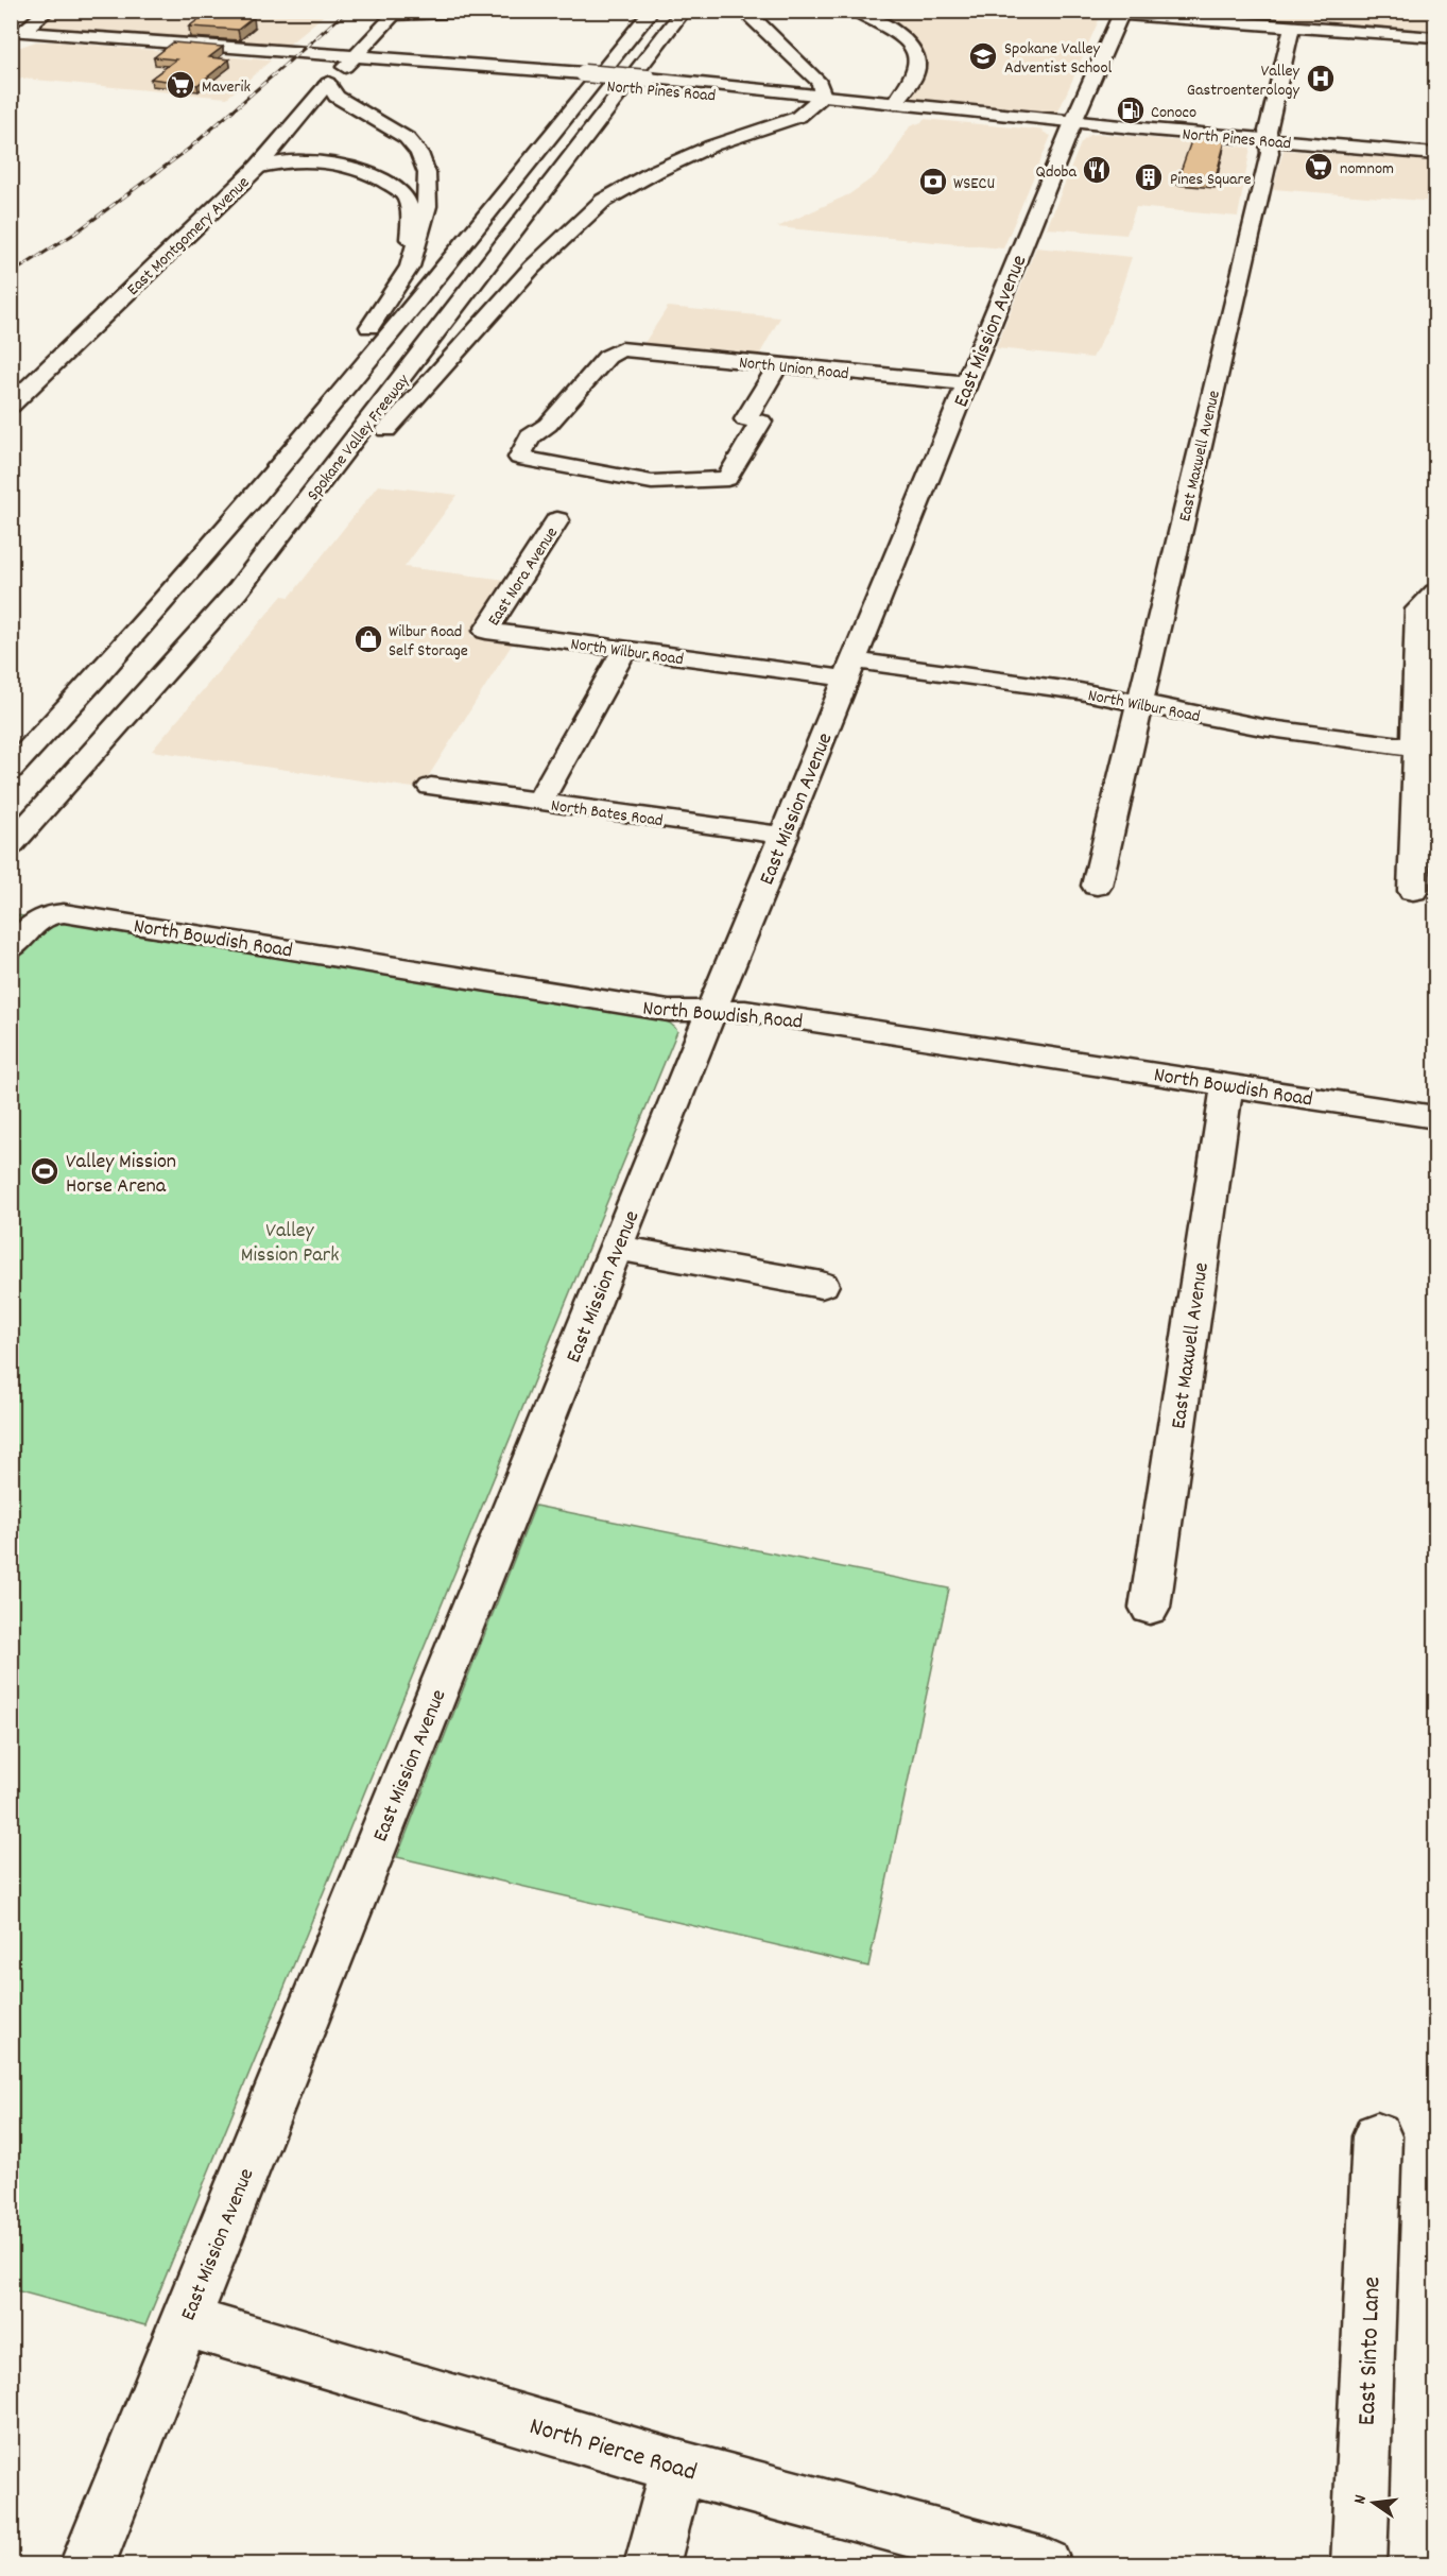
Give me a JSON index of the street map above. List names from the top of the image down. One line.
{"streets":{"main road":["North Pines Road","East Montgomery Avenue","East Mission Avenue","North Union Road","Spokane Valley Freeway","East Maxwell Avenue","East Nora Avenue","North Wilbur Road","North Bates Road","North Bowdish Road","East Sinto Lane","North Pierce Road"]},"crossings":[["North Pines Road","East Montgomery Avenue"],["North Pines Road","East Mission Avenue"],["North Pines Road","East Maxwell Avenue"],["East Mission Avenue","North Union Road"],["East Mission Avenue","North Wilbur Road"],["East Mission Avenue","North Bates Road"],["East Mission Avenue","North Bowdish Road"],["East Mission Avenue","North Pierce Road"],["East Maxwell Avenue","North Wilbur Road"],["East Maxwell Avenue","North Bowdish Road"],["East Nora Avenue","North Wilbur Road"]],"parks":["Valley Mission Park"],"places":{"school or university":["Spokane Valley Adventist School"],"hospital":["Valley Gastroenterology"],"supermarket":["Maverik","nomnom"],"fuel station":["Conoco"],"restaurant":["Qdoba"],"building":["Pines Square"],"bank":["WSECU"],"shop":["Wilbur Road Self Storage"],"sports":["Valley Mission Horse Arena"]},"north":"left"}
